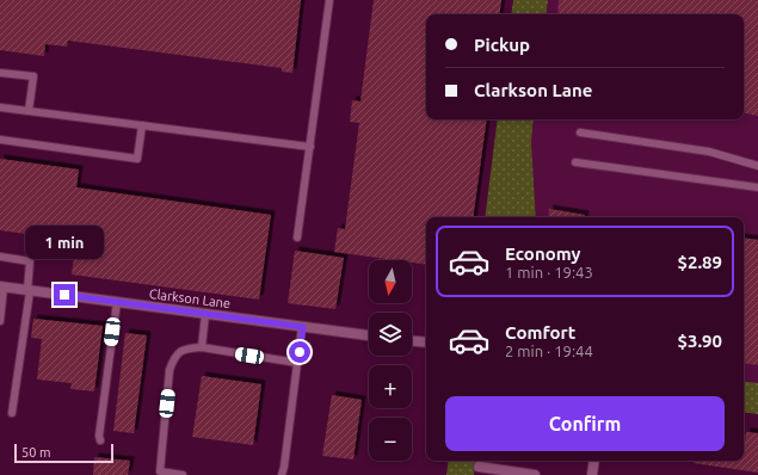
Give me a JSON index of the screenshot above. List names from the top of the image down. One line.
{"streets":{"street":["Clarkson Lane"]},"scale_bar":"50 m","north":"bottom","page":{"banner":["Pickup","Clarkson Lane"],"bubble":"1 min","list":[{"name":"Economy","note":"1 min · 19:43","value":"$2.89"},{"name":"Comfort","note":"2 min · 19:44","value":"$3.90"}],"map_buttons":["+","−"],"buttons":"Confirm","scale":"50 m"}}
